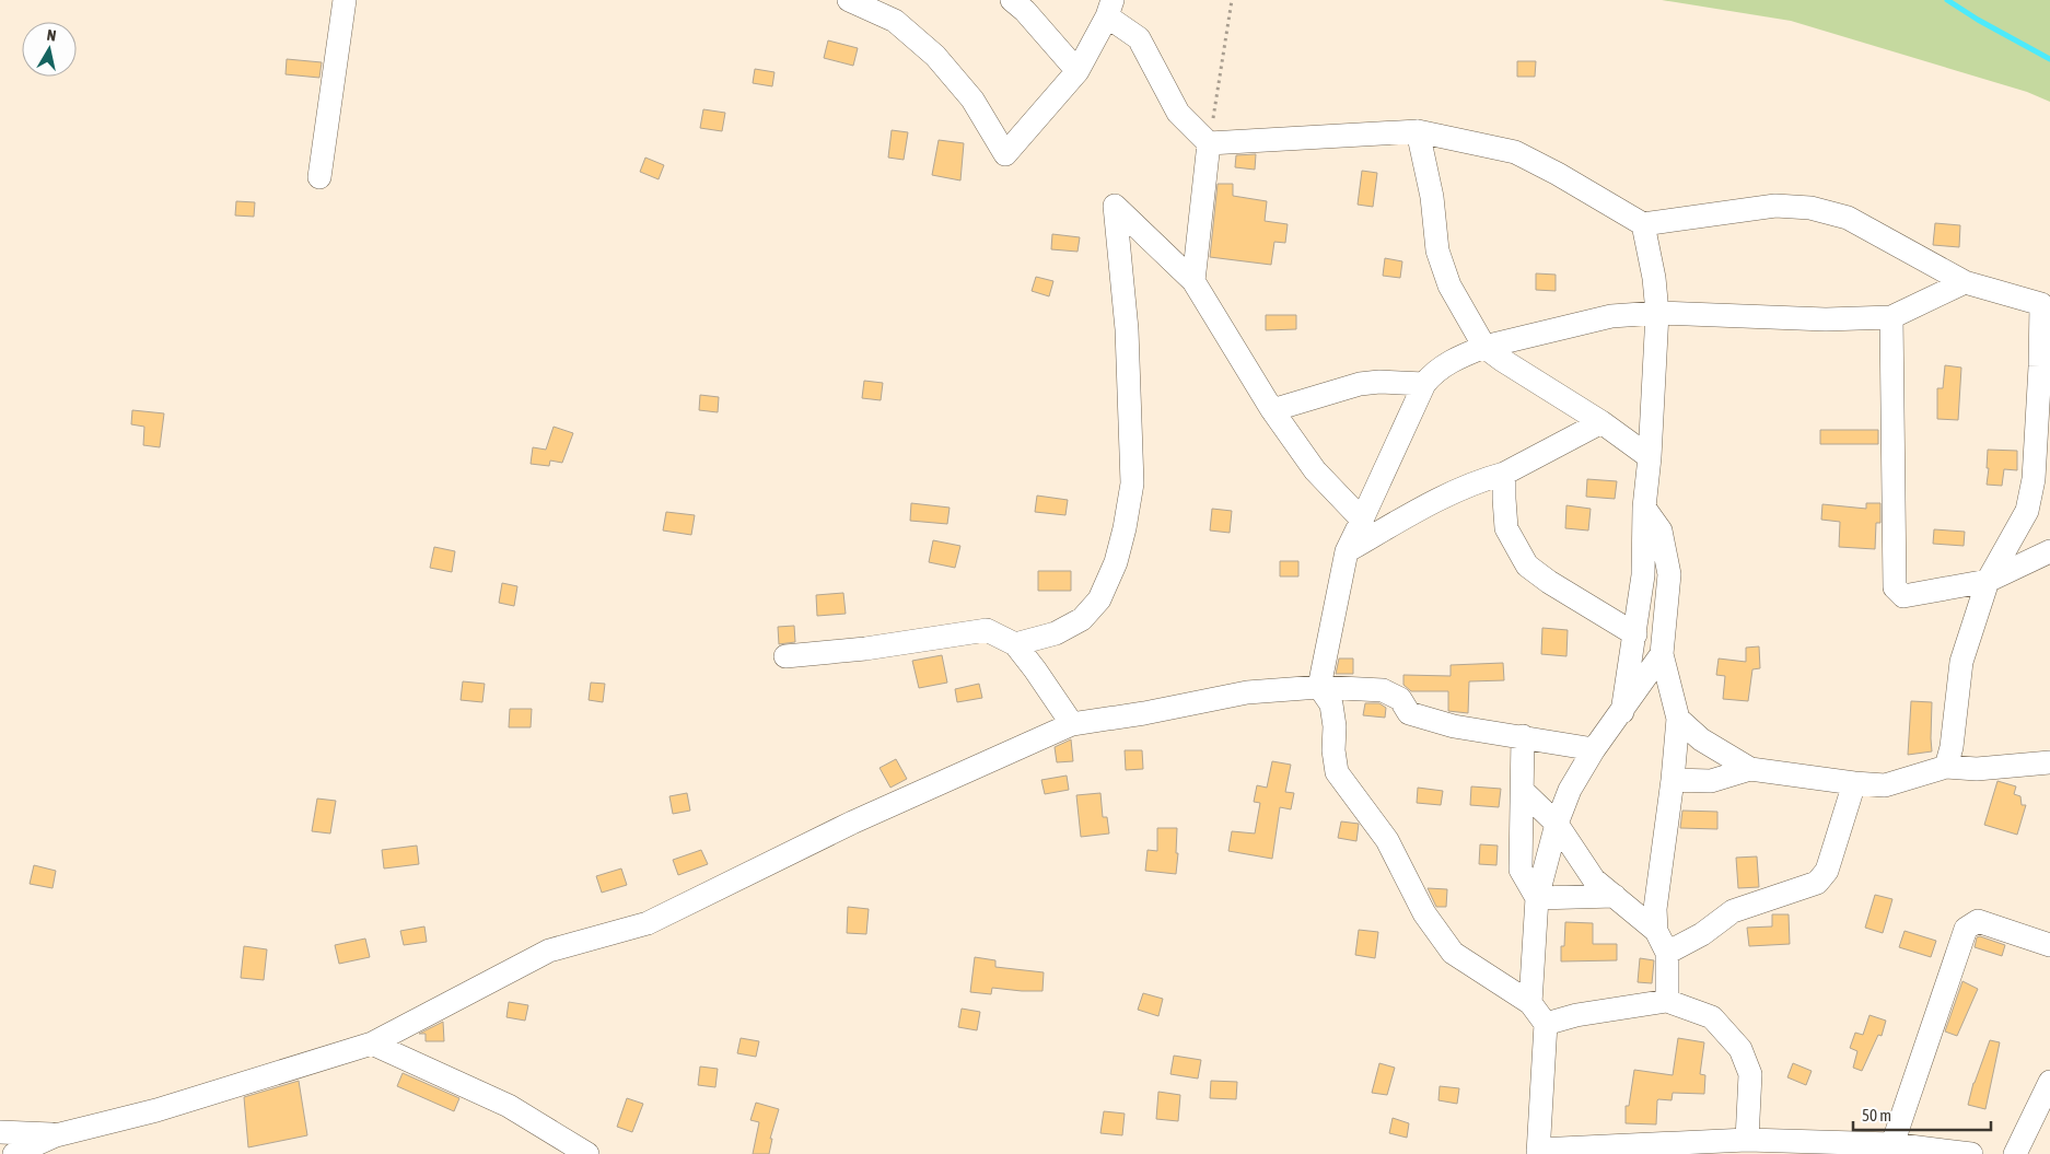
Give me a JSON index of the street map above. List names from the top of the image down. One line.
{"scale_bar":"50 m","north":"top"}
